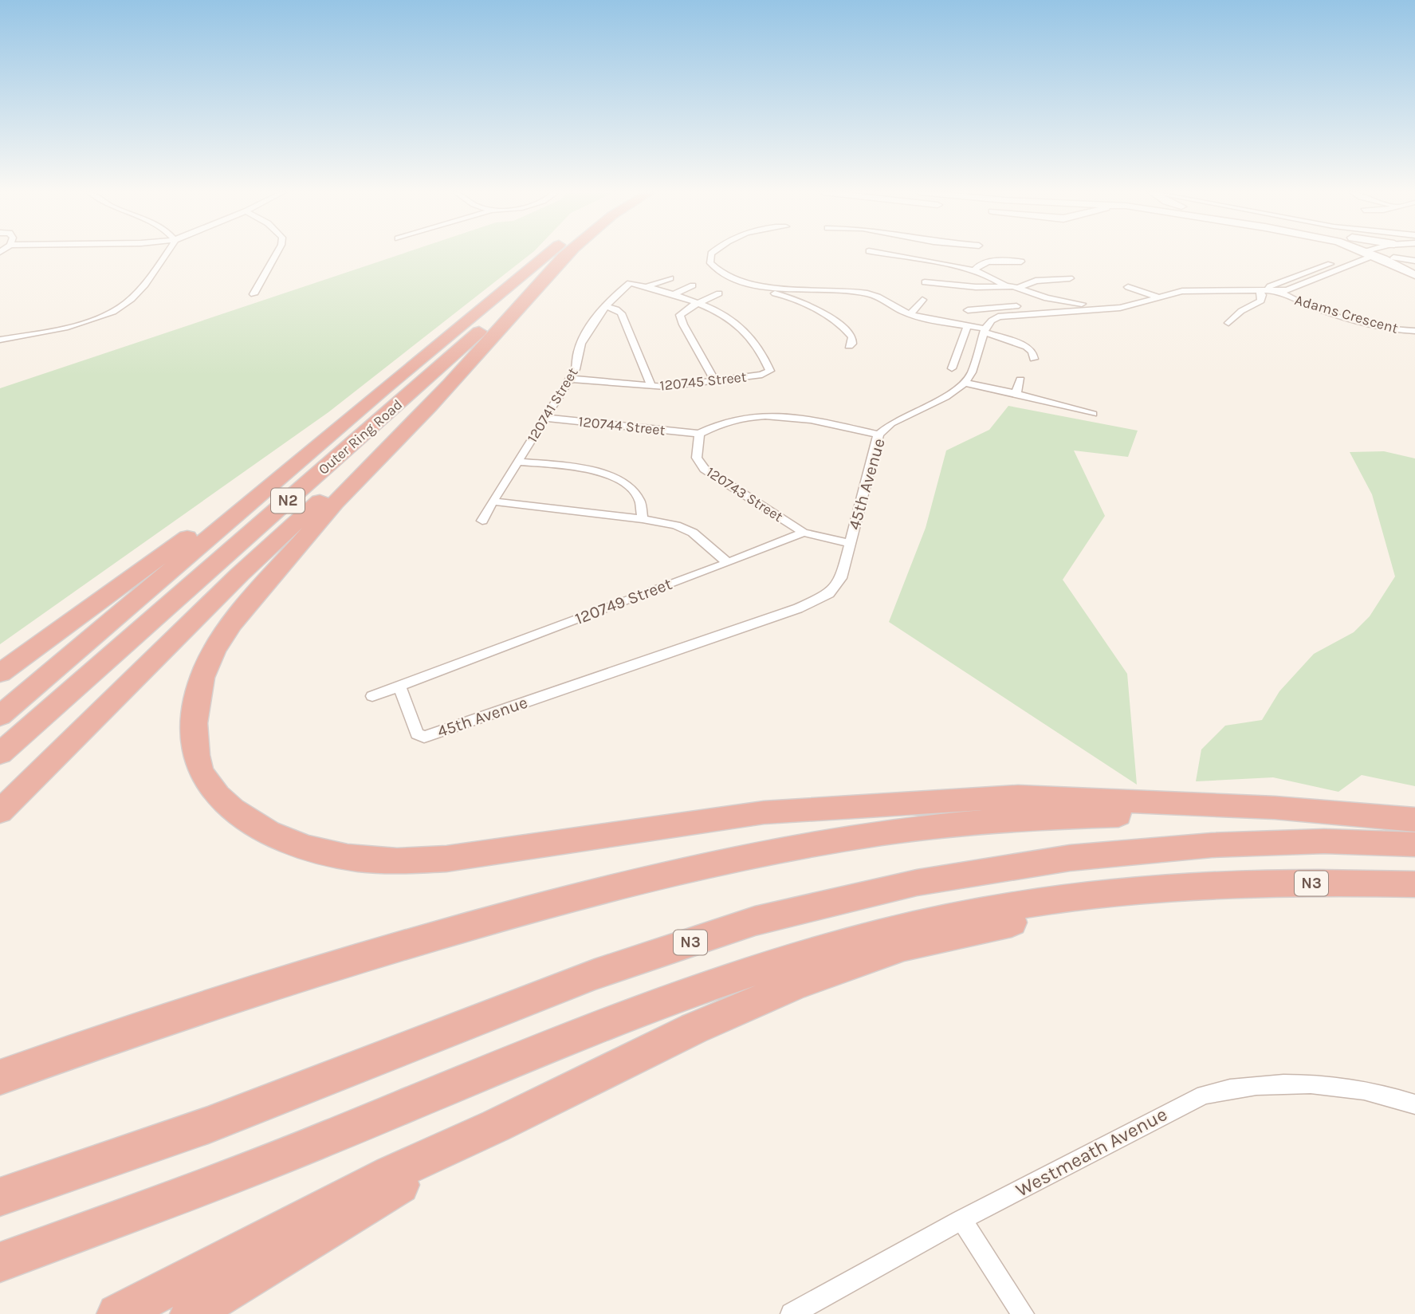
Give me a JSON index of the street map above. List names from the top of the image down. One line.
{"streets":{"highway":["Outer Ring Road","N2","N3"],"street":["Adams Crescent","120745 Street","120741 Street","120744 Street","45th Avenue","120743 Street","120749 Street","Westmeath Avenue"]},"crossings":[["120745 Street","120741 Street"],["120741 Street","120744 Street"],["120744 Street","120743 Street"],["45th Avenue","120749 Street"],["120743 Street","120749 Street"]]}
